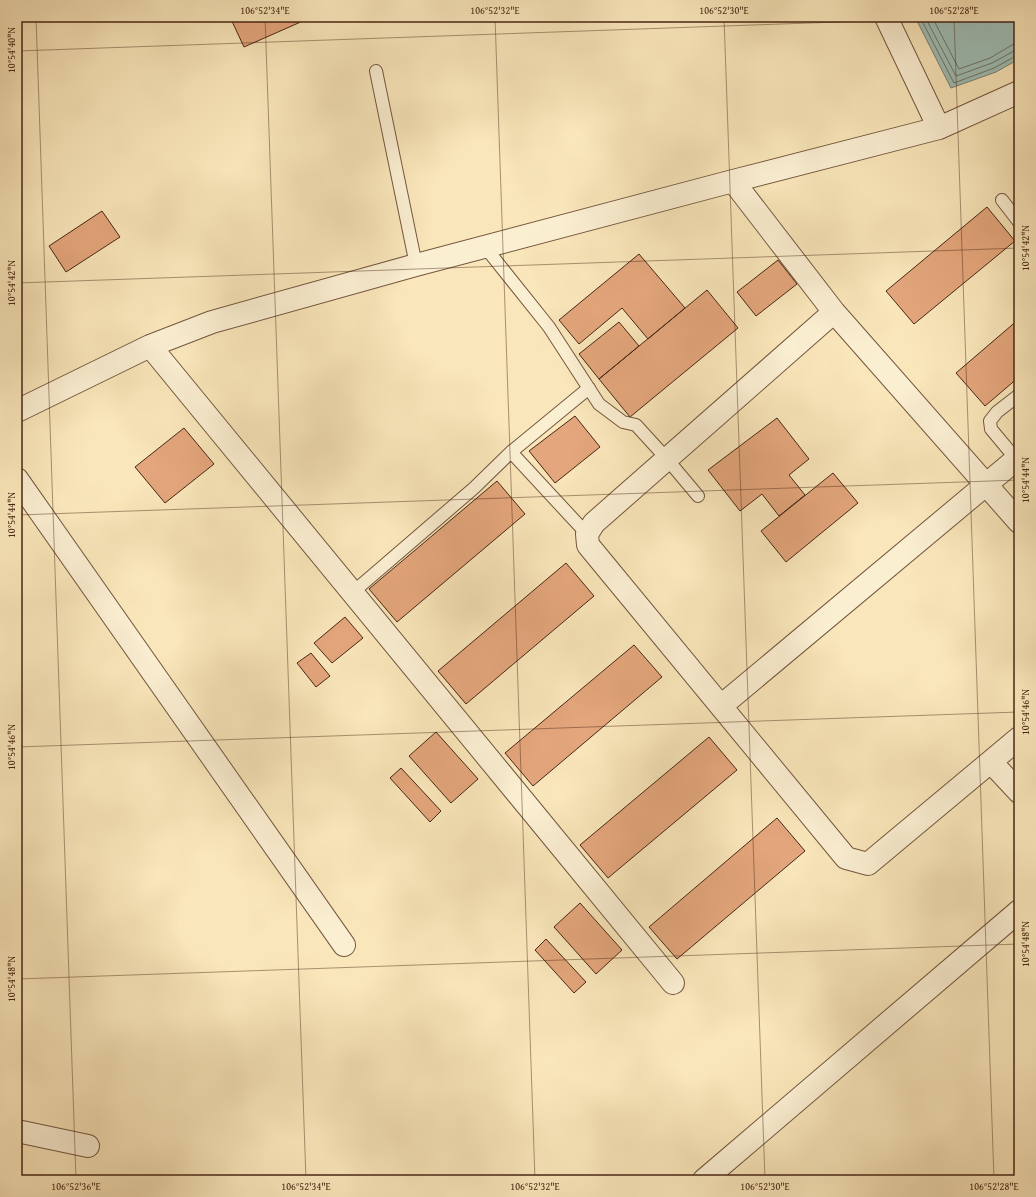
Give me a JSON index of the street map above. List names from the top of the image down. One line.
{"coordinates":["106°52'34\"E","106°52'32\"E","106°52'30\"E","106°52'28\"E","10°54'40\"N","10°54'42\"N","10°54'44\"N","10°54'46\"N","10°54'48\"N","106°52'36\"E"]}
